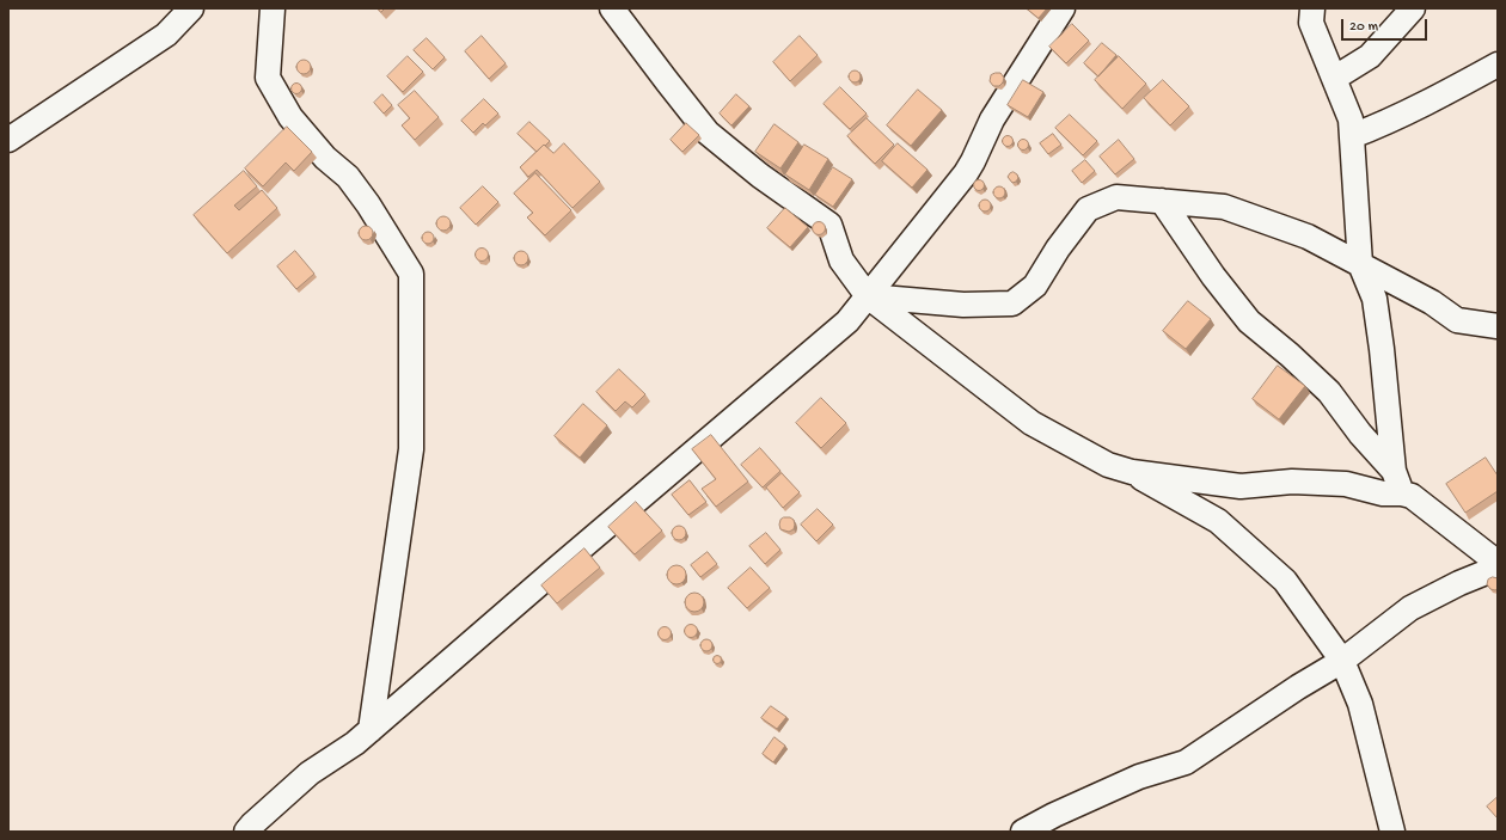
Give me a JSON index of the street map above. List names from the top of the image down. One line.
{"scale_bar":"20 m"}
